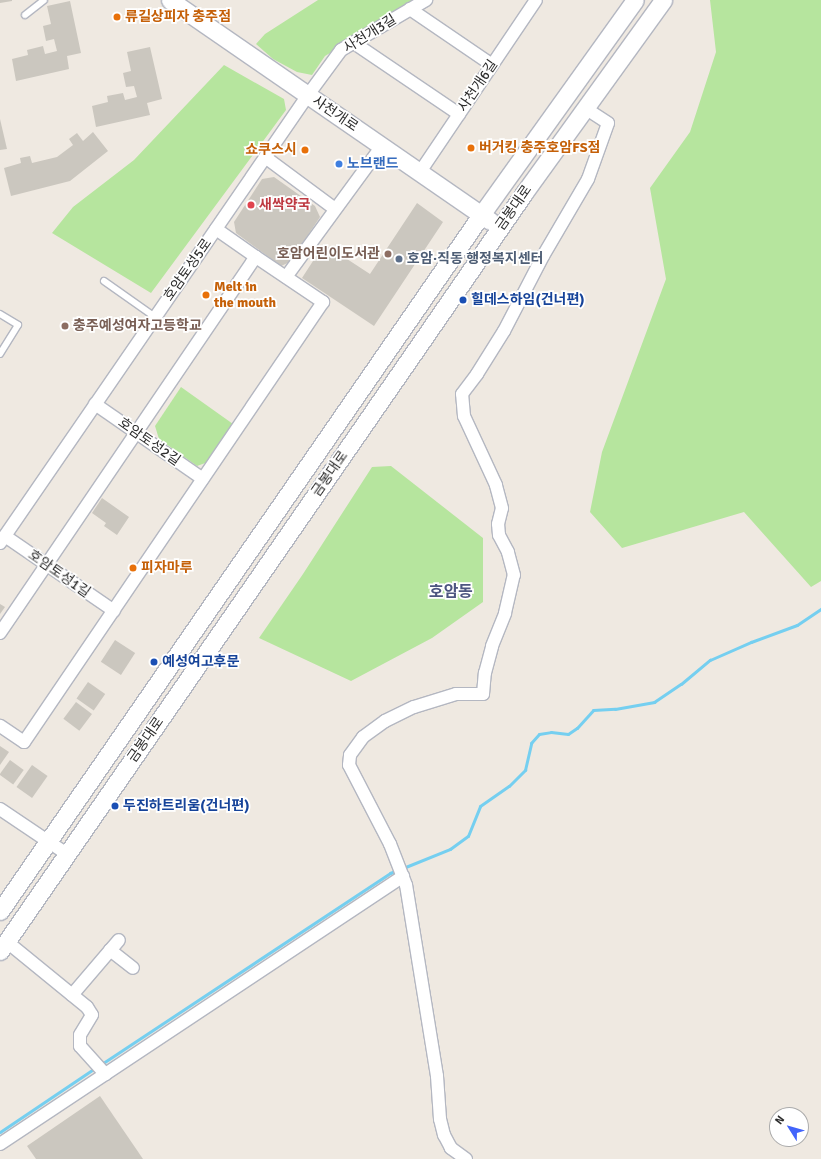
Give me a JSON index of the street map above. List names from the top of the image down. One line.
{"streets":{"street":["사천개3길","사천개6길","사천개로","금봉대로","호암토성5로","호암토성2길","호암토성1길"]},"crossings":[["사천개3길","사천개로"],["사천개3길","호암토성5로"],["사천개6길","사천개로"],["사천개로","금봉대로"],["사천개로","호암토성5로"],["호암토성5로","호암토성2길"],["호암토성5로","호암토성1길"]],"districts":["호암동"],"places":["류길상피자 충주점","버거킹 충주호암FS점","쇼쿠스시","노브랜드","새싹약국","호암어린이도서관","호암·직동 행정복지센터","Melt in the mouth","힐데스하임(건너편)","충주예성여자고등학교","피자마루","예성여고후문","두진하트리움(건너편)"],"north":"top left"}
